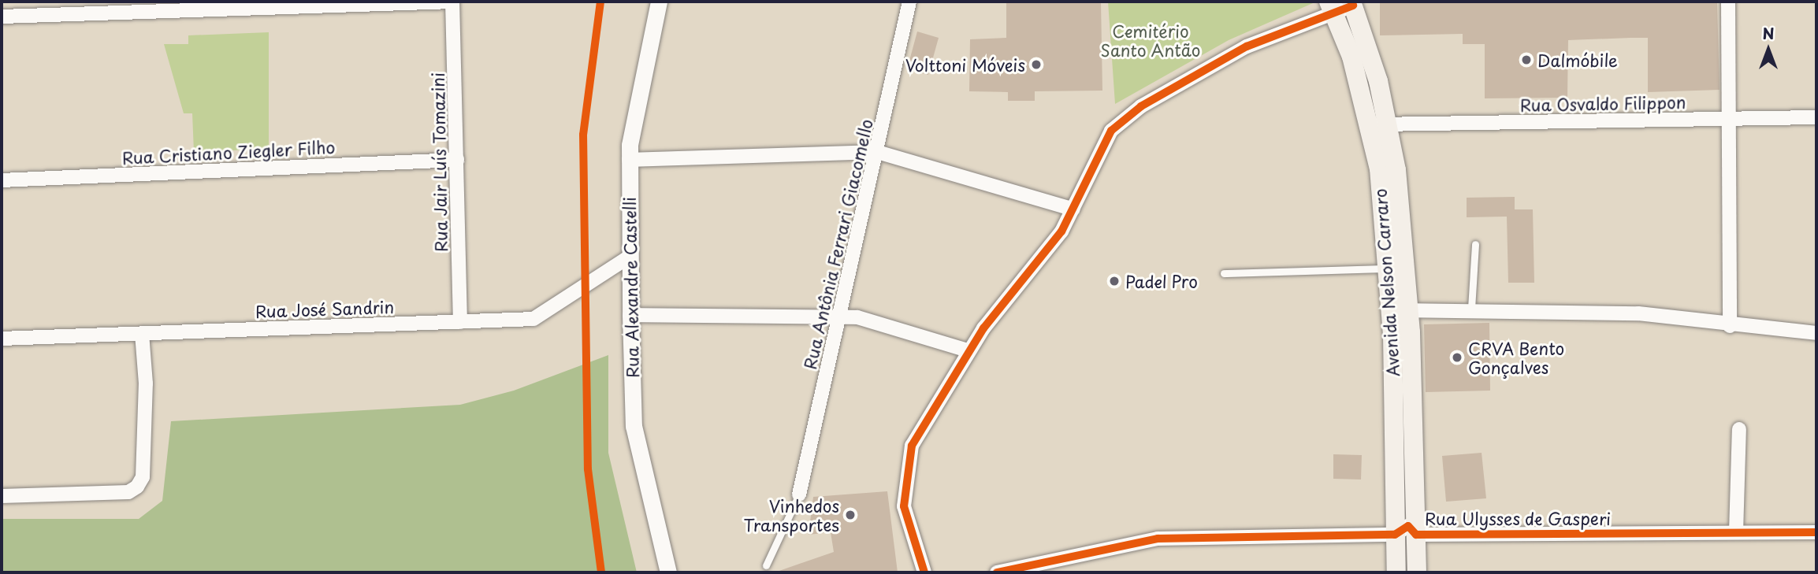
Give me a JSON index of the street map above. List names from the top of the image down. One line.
{"streets":{"main road":["Avenida Nelson Carraro"],"street":["Rua Osvaldo Filippon","Rua Cristiano Ziegler Filho","Rua Jair Luís Tomazini","Rua Antônia Ferrari Giacomello","Rua Alexandre Castelli","Rua José Sandrin","Rua Ulysses de Gasperi"]},"crossings":[["Rua Osvaldo Filippon","Avenida Nelson Carraro"],["Rua Cristiano Ziegler Filho","Rua Jair Luís Tomazini"],["Rua Jair Luís Tomazini","Rua José Sandrin"],["Avenida Nelson Carraro","Rua Ulysses de Gasperi"],["Rua Alexandre Castelli","Rua José Sandrin"]],"parks":["Cemitério Santo Antão"],"places":["Dalmóbile","Volttoni Móveis","Padel Pro","CRVA Bento Gonçalves","Vinhedos Transportes"],"north":"top"}
